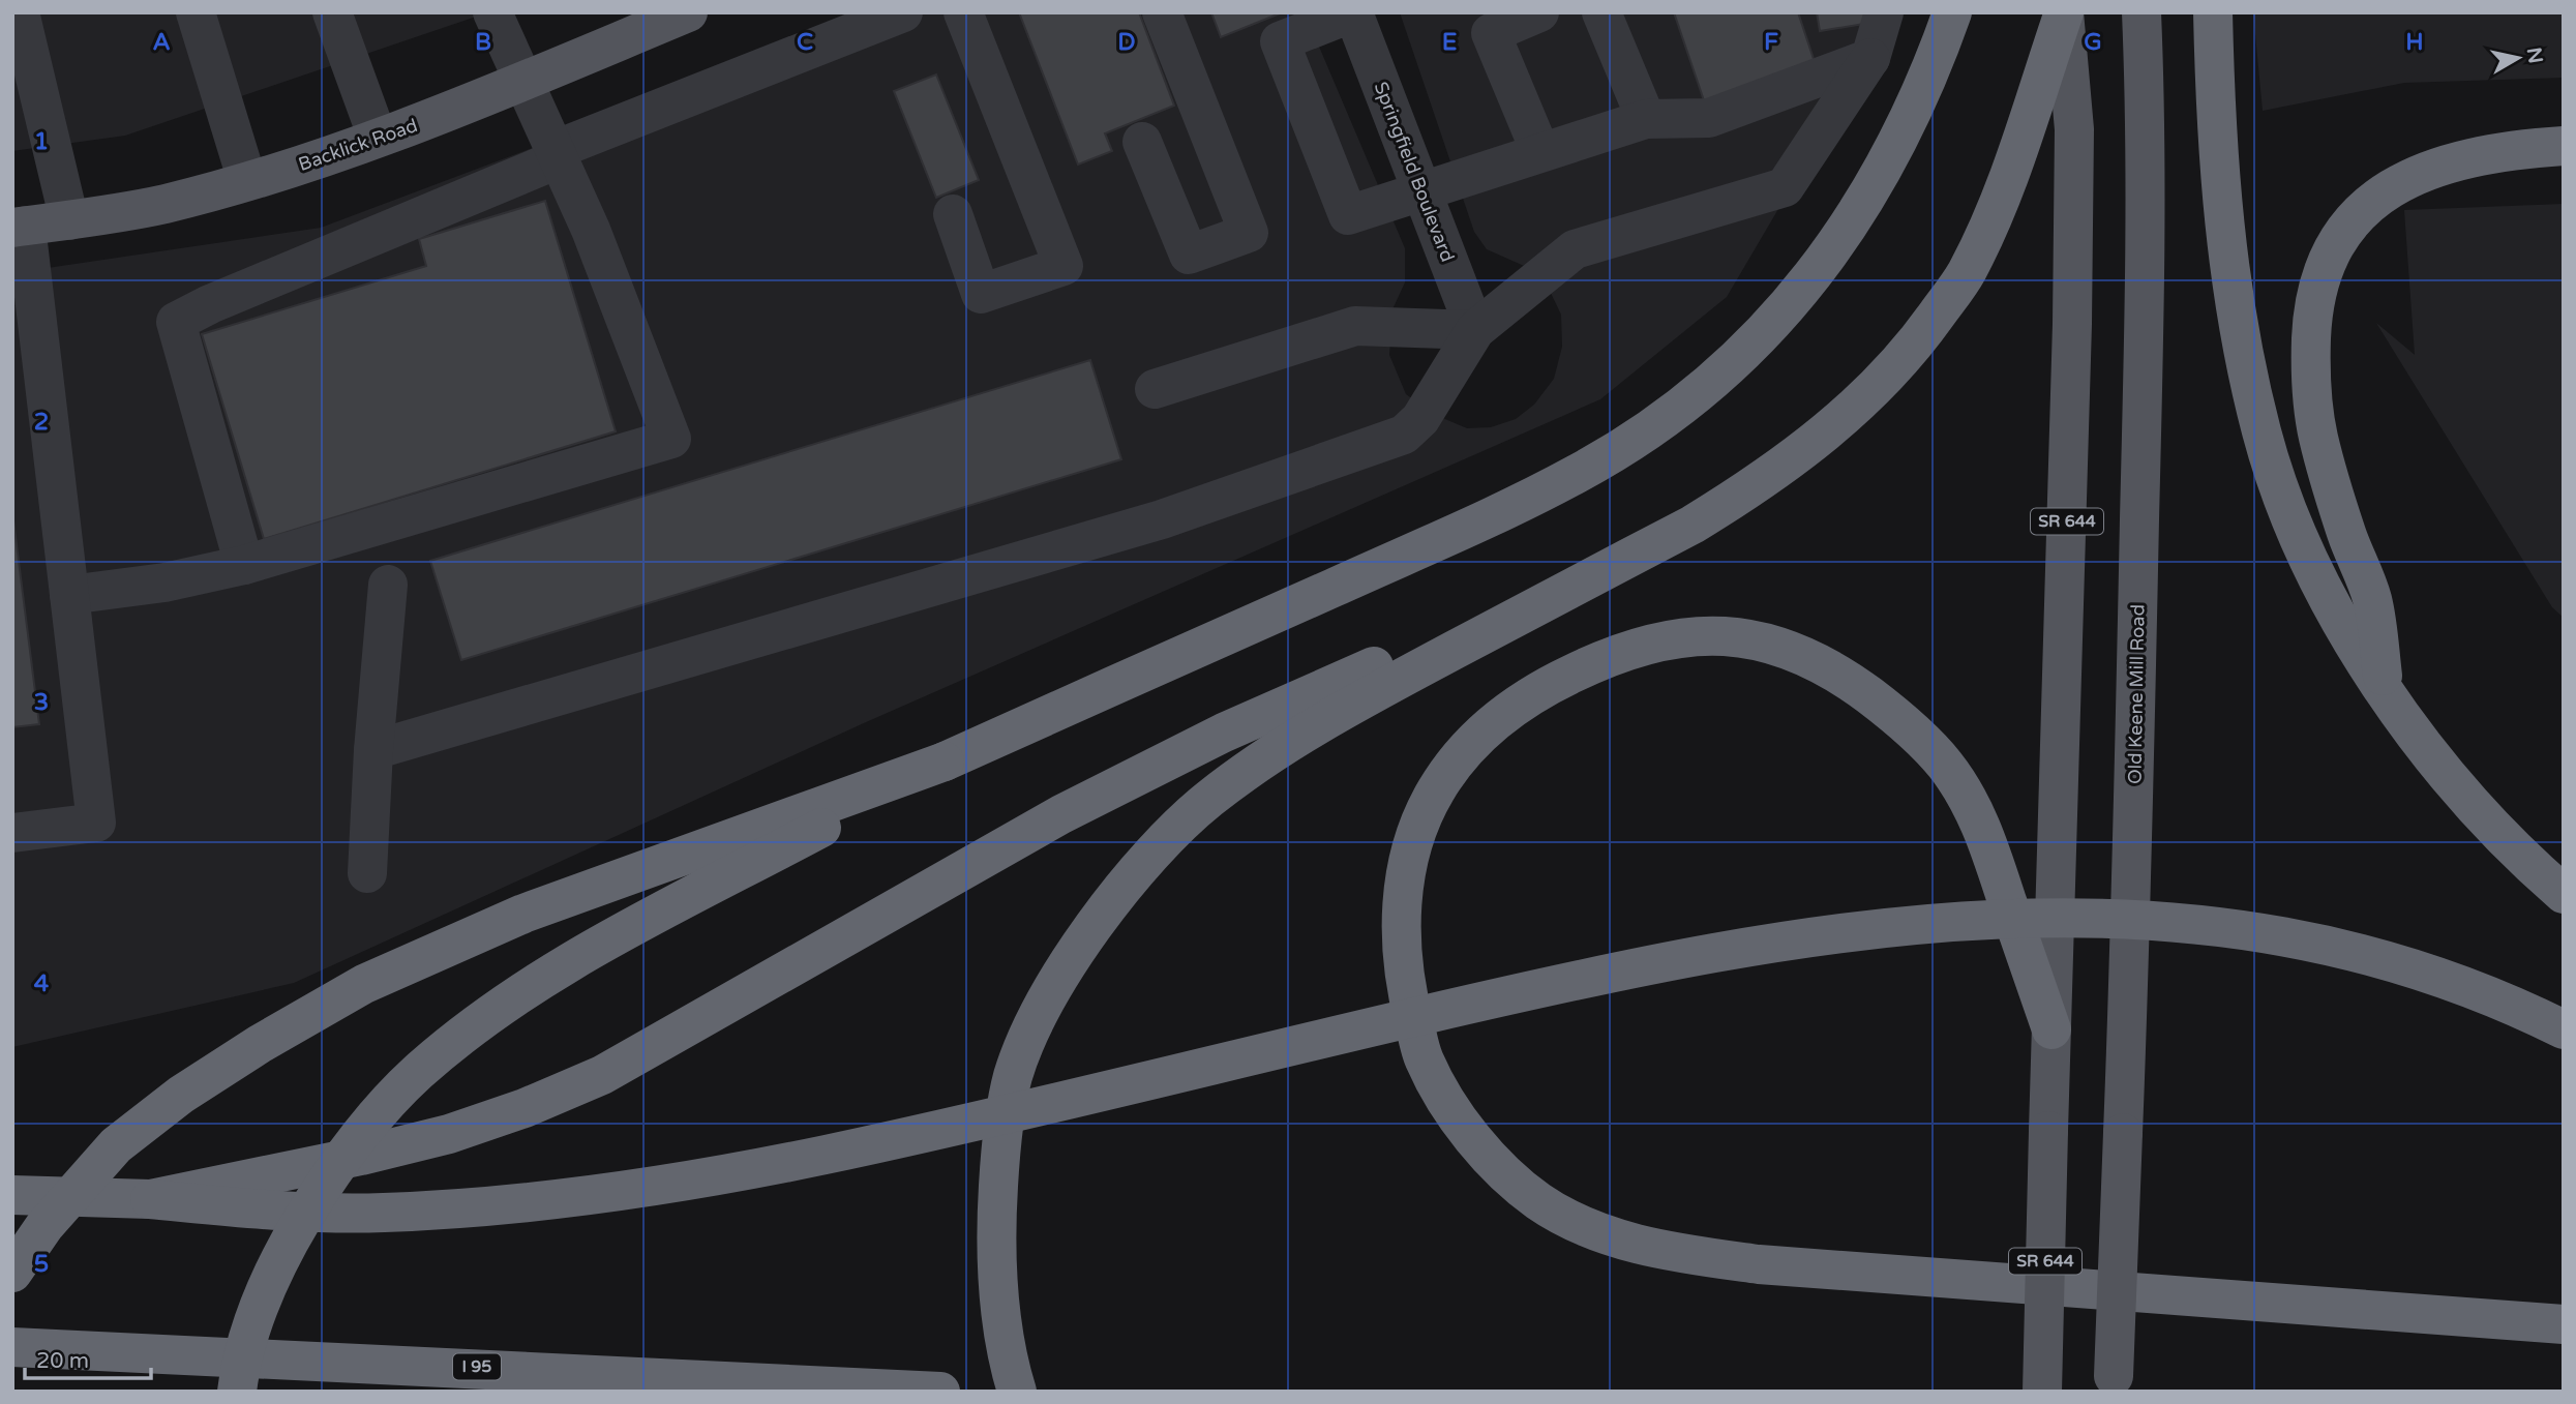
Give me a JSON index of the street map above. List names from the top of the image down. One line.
{"streets":{"highway":["I 95"],"main road":["Backlick Road","SR 644","Old Keene Mill Road"],"street":["Springfield Boulevard"]},"scale_bar":"20 m","north":"right","grid":{"columns":["A","B","C","D","E","F","G","H"],"rows":["1","2","3","4","5"]}}
